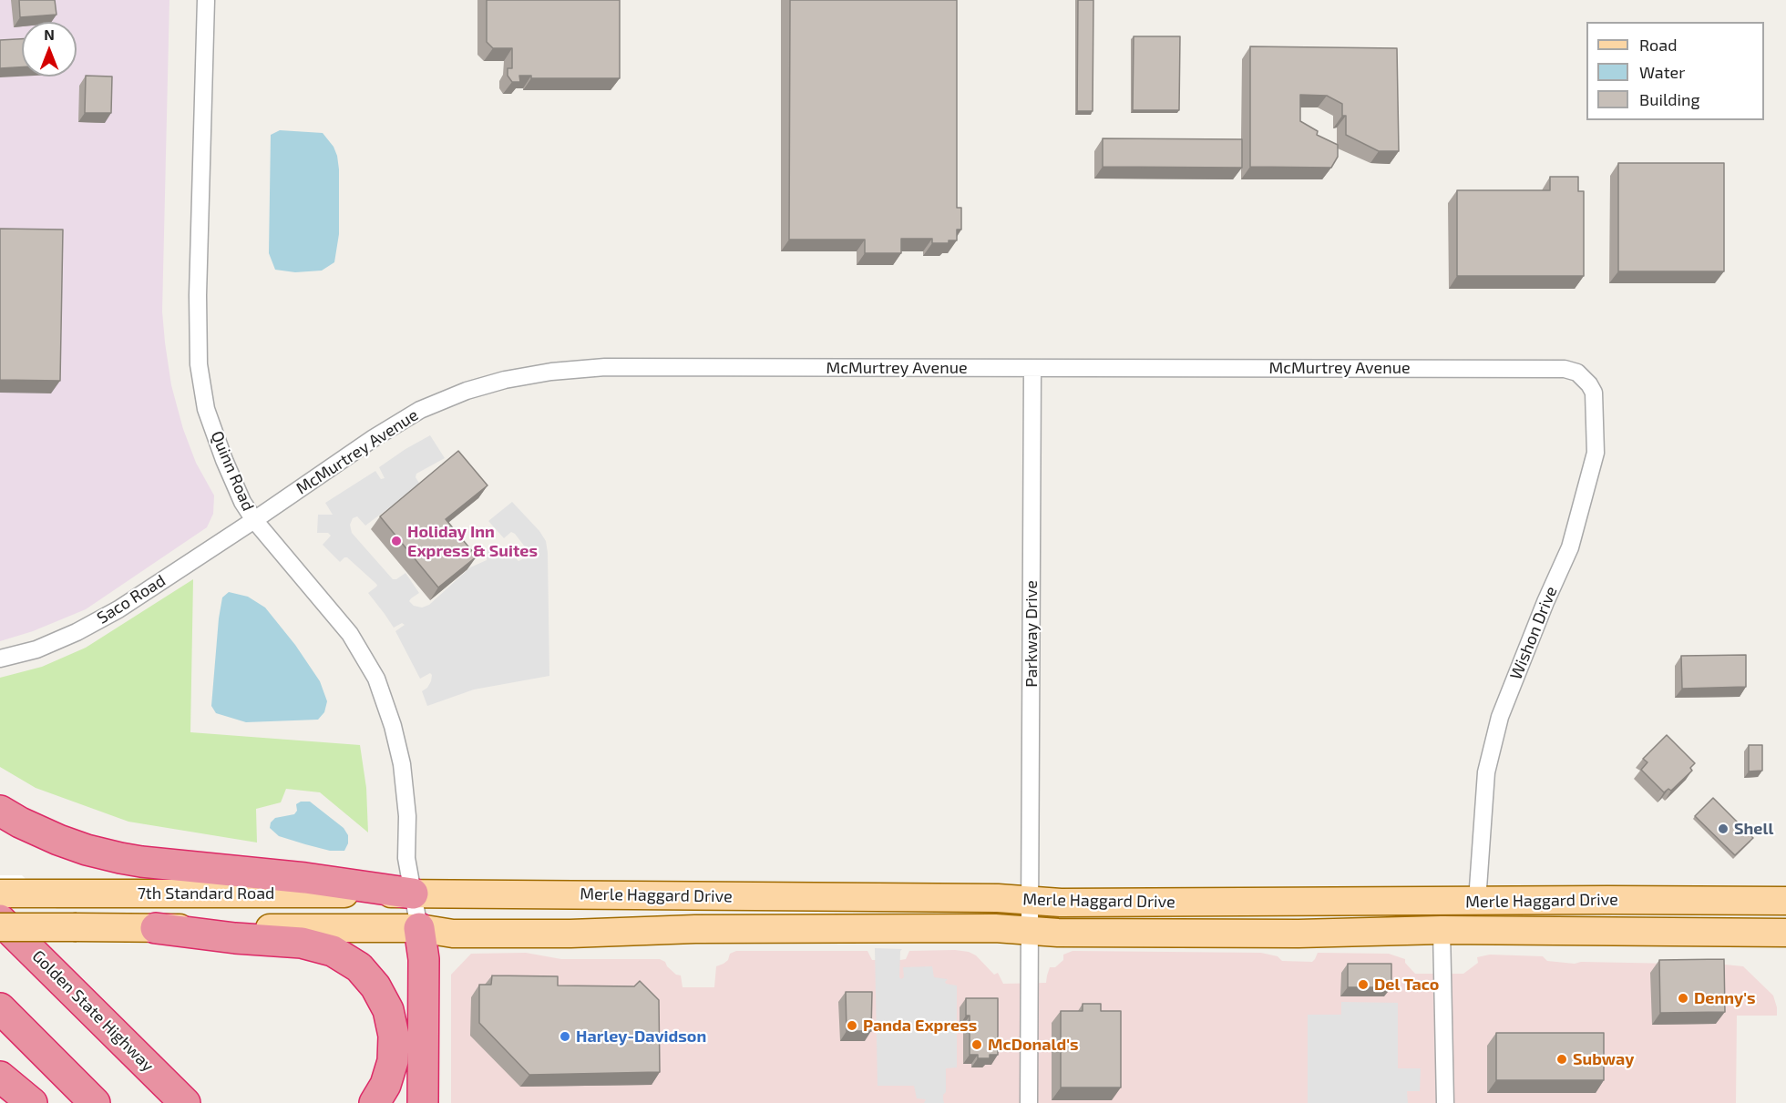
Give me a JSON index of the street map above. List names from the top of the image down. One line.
{"streets":{"highway":["Golden State Highway"],"main road":["7th Standard Road","Merle Haggard Drive"],"street":["McMurtrey Avenue","Quinn Road","Saco Road","Wishon Drive","Parkway Drive"]},"crossings":[["McMurtrey Avenue","Quinn Road"],["McMurtrey Avenue","Saco Road"],["McMurtrey Avenue","Wishon Drive"],["McMurtrey Avenue","Parkway Drive"],["Quinn Road","Saco Road"],["Quinn Road","7th Standard Road"],["Quinn Road","Merle Haggard Drive"],["Wishon Drive","Merle Haggard Drive"],["Parkway Drive","Merle Haggard Drive"],["7th Standard Road","Merle Haggard Drive"]],"places":["Holiday Inn Express & Suites","Shell","Del Taco","Denny's","Panda Express","Harley-Davidson","McDonald's","Subway"],"legend":["Road","Water","Building"],"north":"top"}
